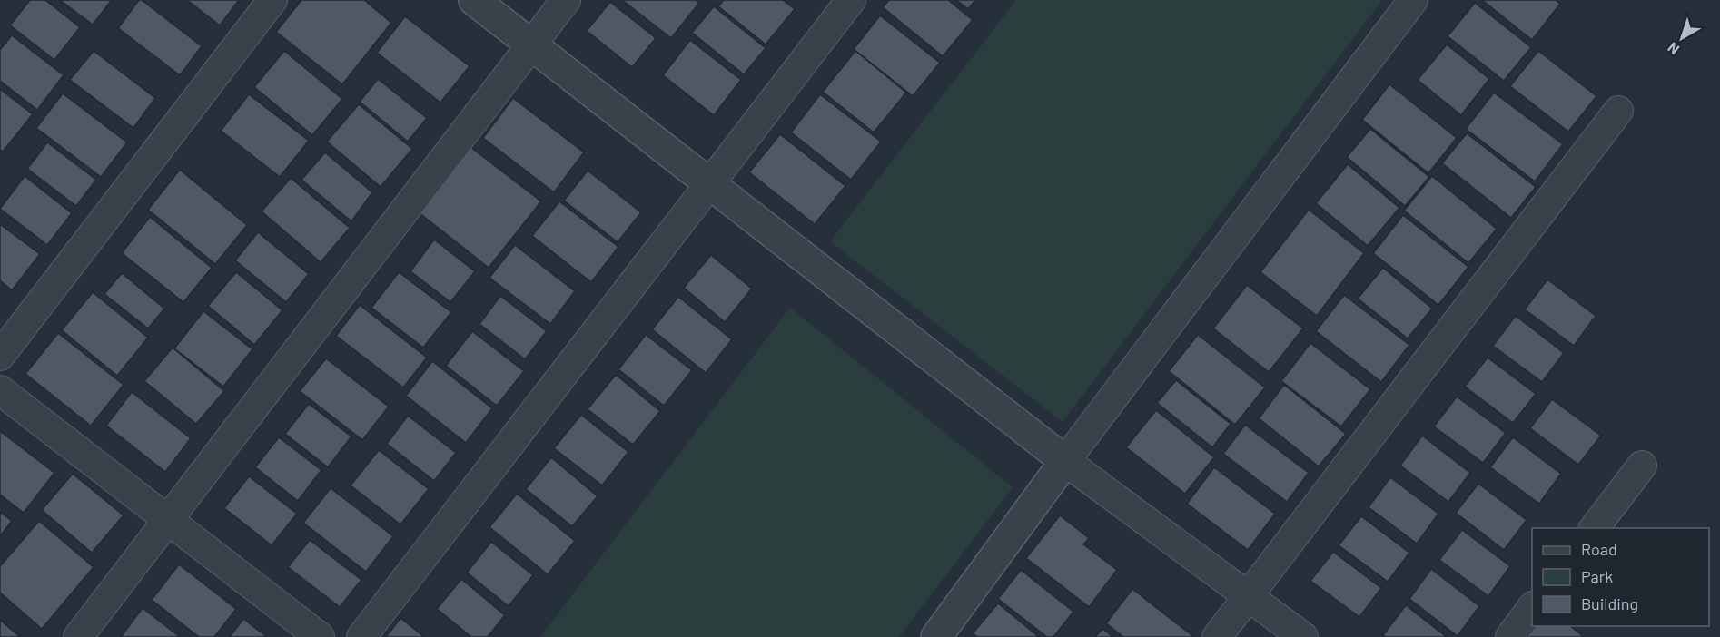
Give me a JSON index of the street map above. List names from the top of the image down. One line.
{"legend":["Road","Park","Building"],"north":"bottom left"}
